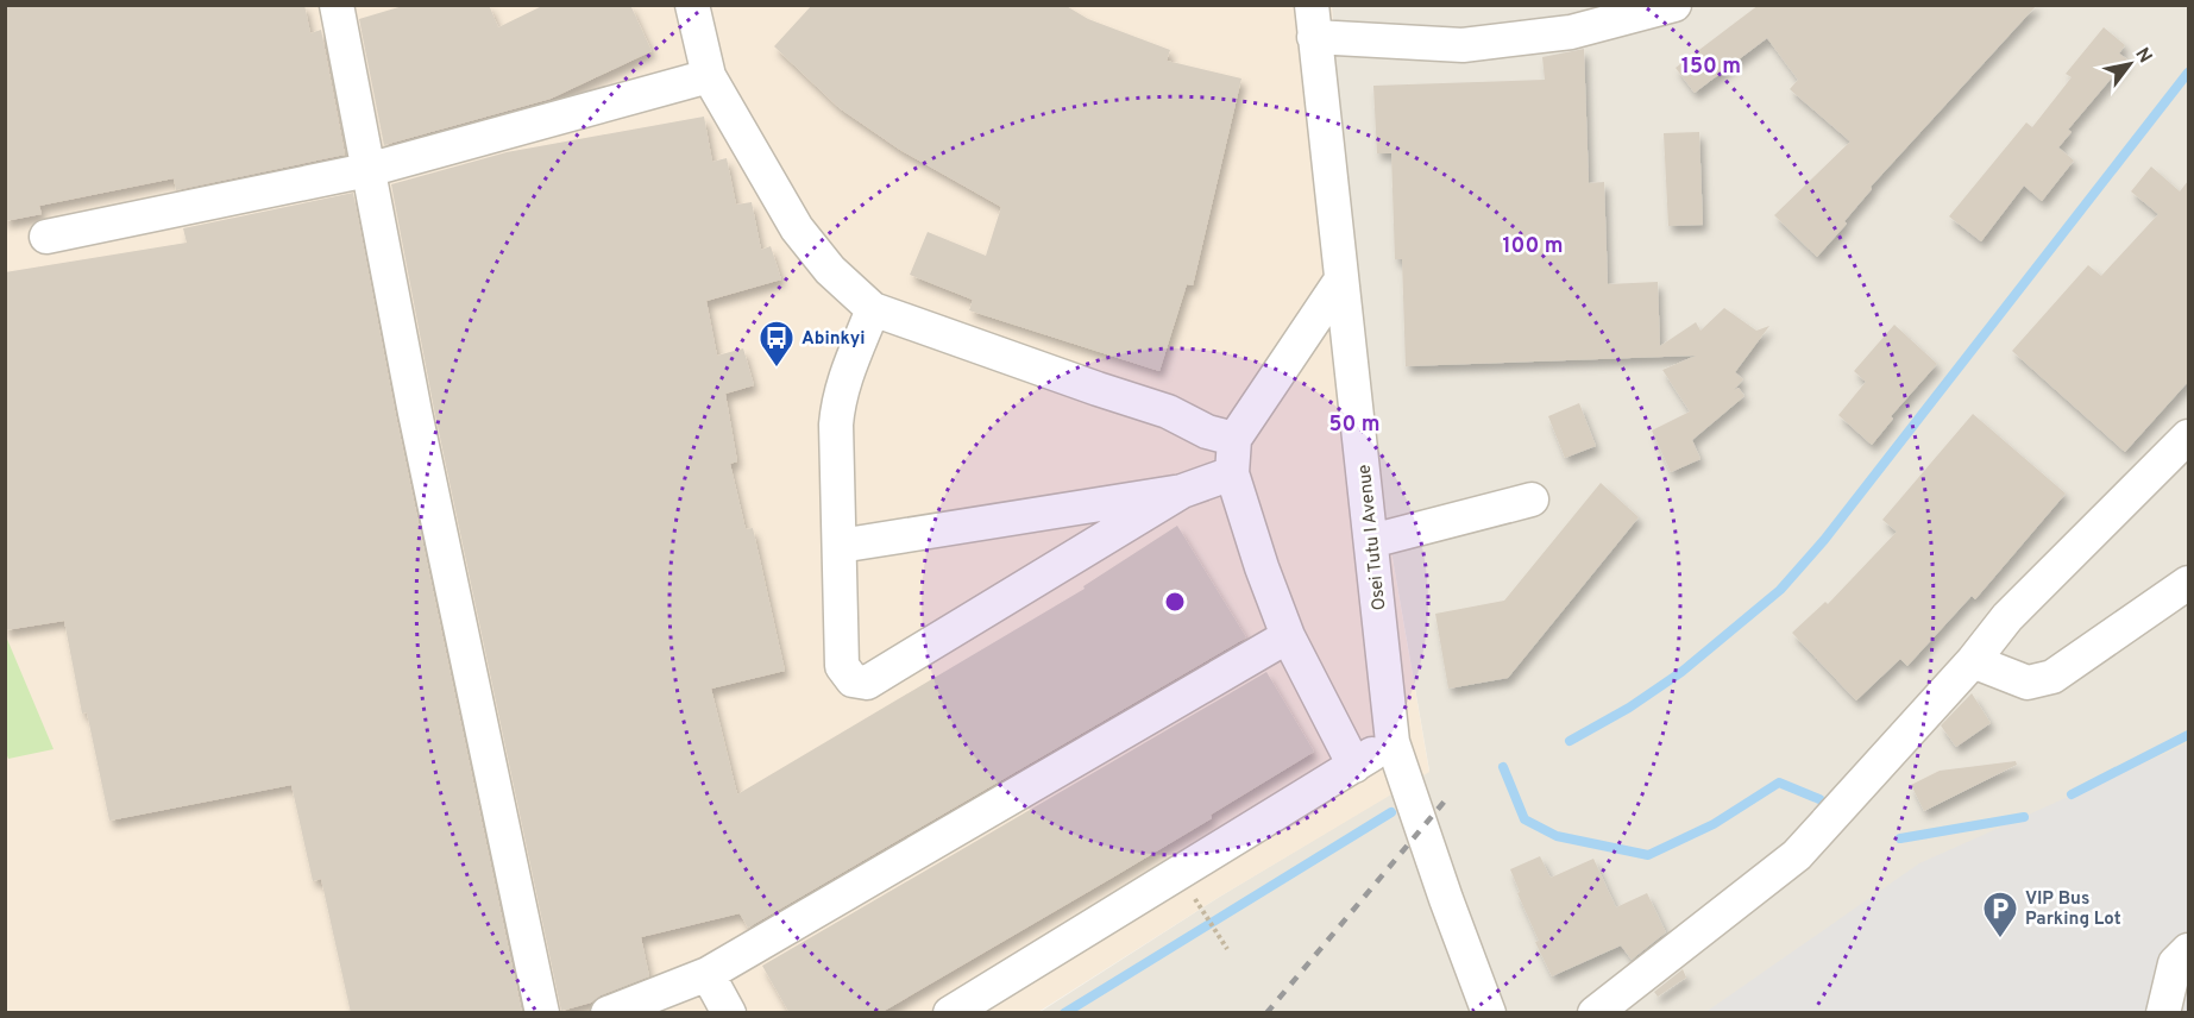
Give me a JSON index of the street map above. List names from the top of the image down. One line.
{"streets":{"street":["Osei Tutu I Avenue"]},"places":{"bus stop":["Abinkyi"],"parking":["VIP Bus Parking Lot"]},"north":"top right","rings":["150 m","100 m","50 m"]}
